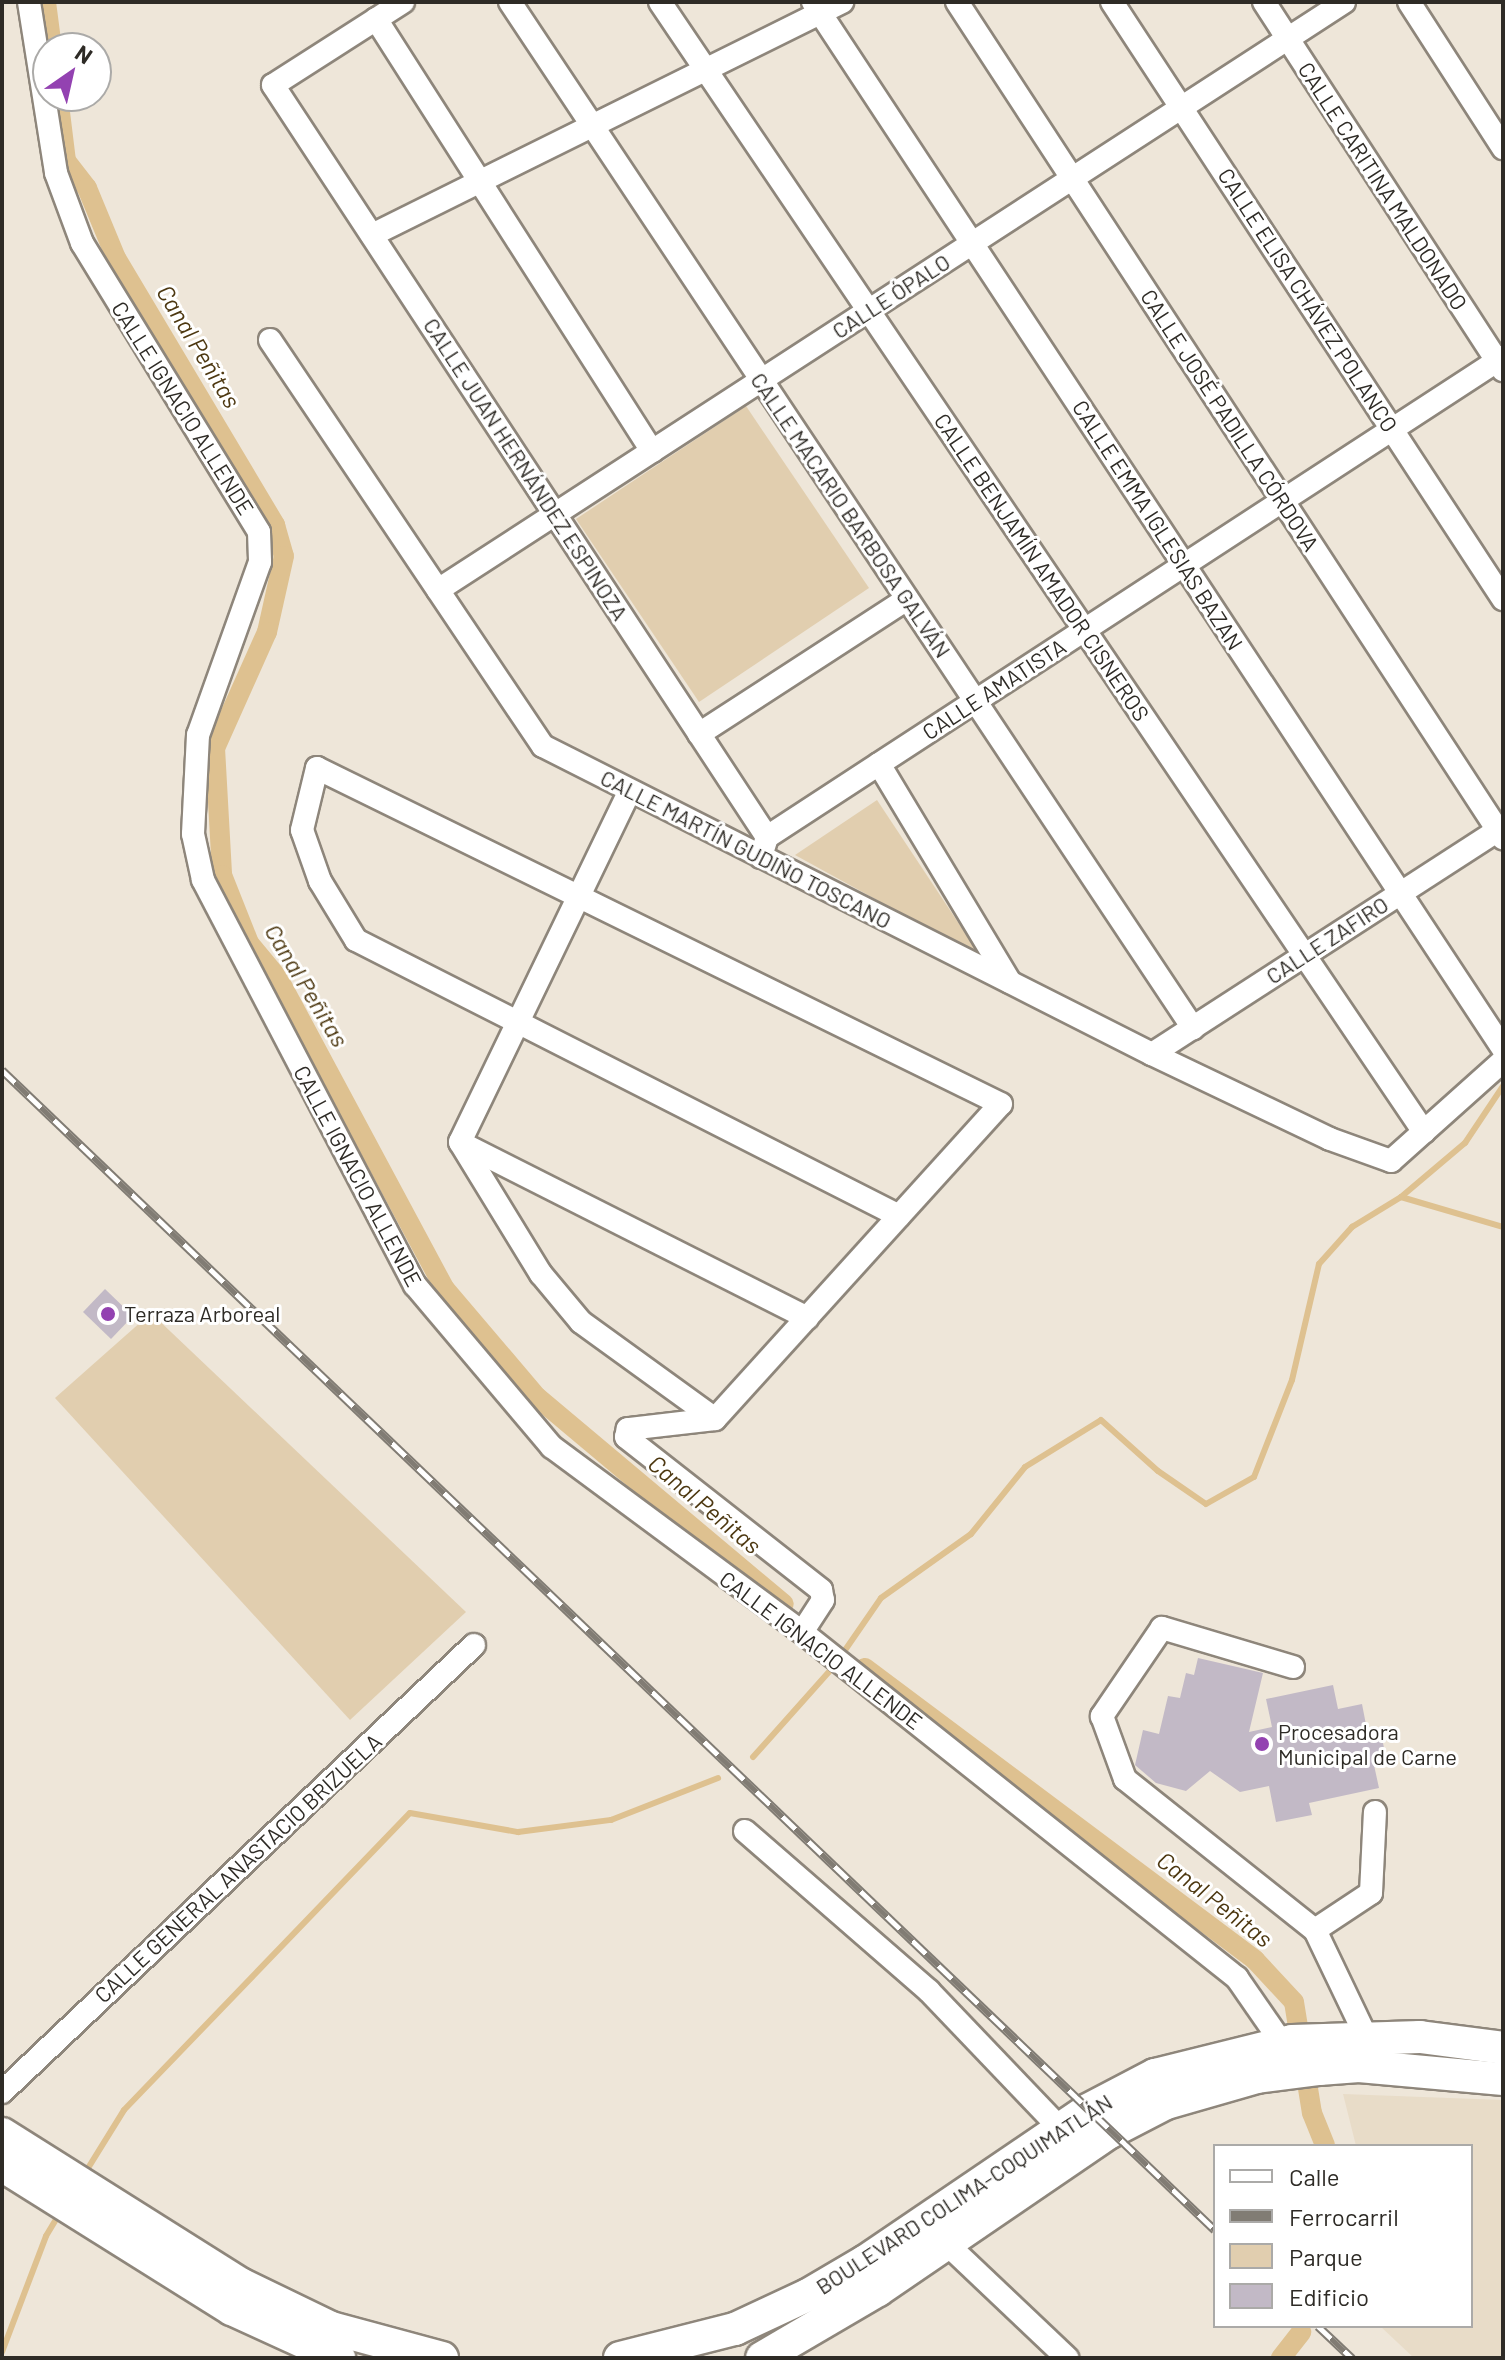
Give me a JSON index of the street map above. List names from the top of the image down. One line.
{"streets":{"main road":["BOULEVARD COLIMA-COQUIMATLÁN"],"street":["CALLE CARITINA MALDONADO","CALLE ÓPALO","CALLE ELISA CHÁVEZ POLANCO","CALLE IGNACIO ALLENDE","CALLE JOSÉ PADILLA CÓRDOVA","CALLE JUAN HERNÁNDEZ ESPINOZA","CALLE MACARIO BARBOSA GALVÁN","CALLE EMMA IGLESIAS BAZAN","CALLE BENJAMÍN AMADOR CISNEROS","CALLE AMATISTA","CALLE MARTÍN GUDIÑO TOSCANO","CALLE ZAFIRO","CALLE GENERAL ANASTACIO BRIZUELA"]},"crossings":[["CALLE CARITINA MALDONADO","CALLE ÓPALO"],["CALLE CARITINA MALDONADO","CALLE AMATISTA"],["CALLE ÓPALO","CALLE ELISA CHÁVEZ POLANCO"],["CALLE ÓPALO","CALLE JOSÉ PADILLA CÓRDOVA"],["CALLE ÓPALO","CALLE JUAN HERNÁNDEZ ESPINOZA"],["CALLE ÓPALO","CALLE MACARIO BARBOSA GALVÁN"],["CALLE ÓPALO","CALLE EMMA IGLESIAS BAZAN"],["CALLE ÓPALO","CALLE BENJAMÍN AMADOR CISNEROS"],["CALLE ÓPALO","CALLE MARTÍN GUDIÑO TOSCANO"],["CALLE ELISA CHÁVEZ POLANCO","CALLE AMATISTA"],["CALLE IGNACIO ALLENDE","BOULEVARD COLIMA-COQUIMATLÁN"],["CALLE JOSÉ PADILLA CÓRDOVA","CALLE AMATISTA"],["CALLE JOSÉ PADILLA CÓRDOVA","CALLE ZAFIRO"],["CALLE JUAN HERNÁNDEZ ESPINOZA","CALLE AMATISTA"],["CALLE JUAN HERNÁNDEZ ESPINOZA","CALLE MARTÍN GUDIÑO TOSCANO"],["CALLE MACARIO BARBOSA GALVÁN","CALLE AMATISTA"],["CALLE MACARIO BARBOSA GALVÁN","CALLE ZAFIRO"],["CALLE EMMA IGLESIAS BAZAN","CALLE AMATISTA"],["CALLE EMMA IGLESIAS BAZAN","CALLE ZAFIRO"],["CALLE BENJAMÍN AMADOR CISNEROS","CALLE AMATISTA"],["CALLE BENJAMÍN AMADOR CISNEROS","CALLE MARTÍN GUDIÑO TOSCANO"],["CALLE BENJAMÍN AMADOR CISNEROS","CALLE ZAFIRO"],["CALLE AMATISTA","CALLE MARTÍN GUDIÑO TOSCANO"],["CALLE MARTÍN GUDIÑO TOSCANO","CALLE ZAFIRO"]],"water":["Canal Peñitas"],"places":["Terraza Arboreal","Procesadora Municipal de Carne"],"legend":["Calle","Ferrocarril","Parque","Edificio"],"north":"top right"}
